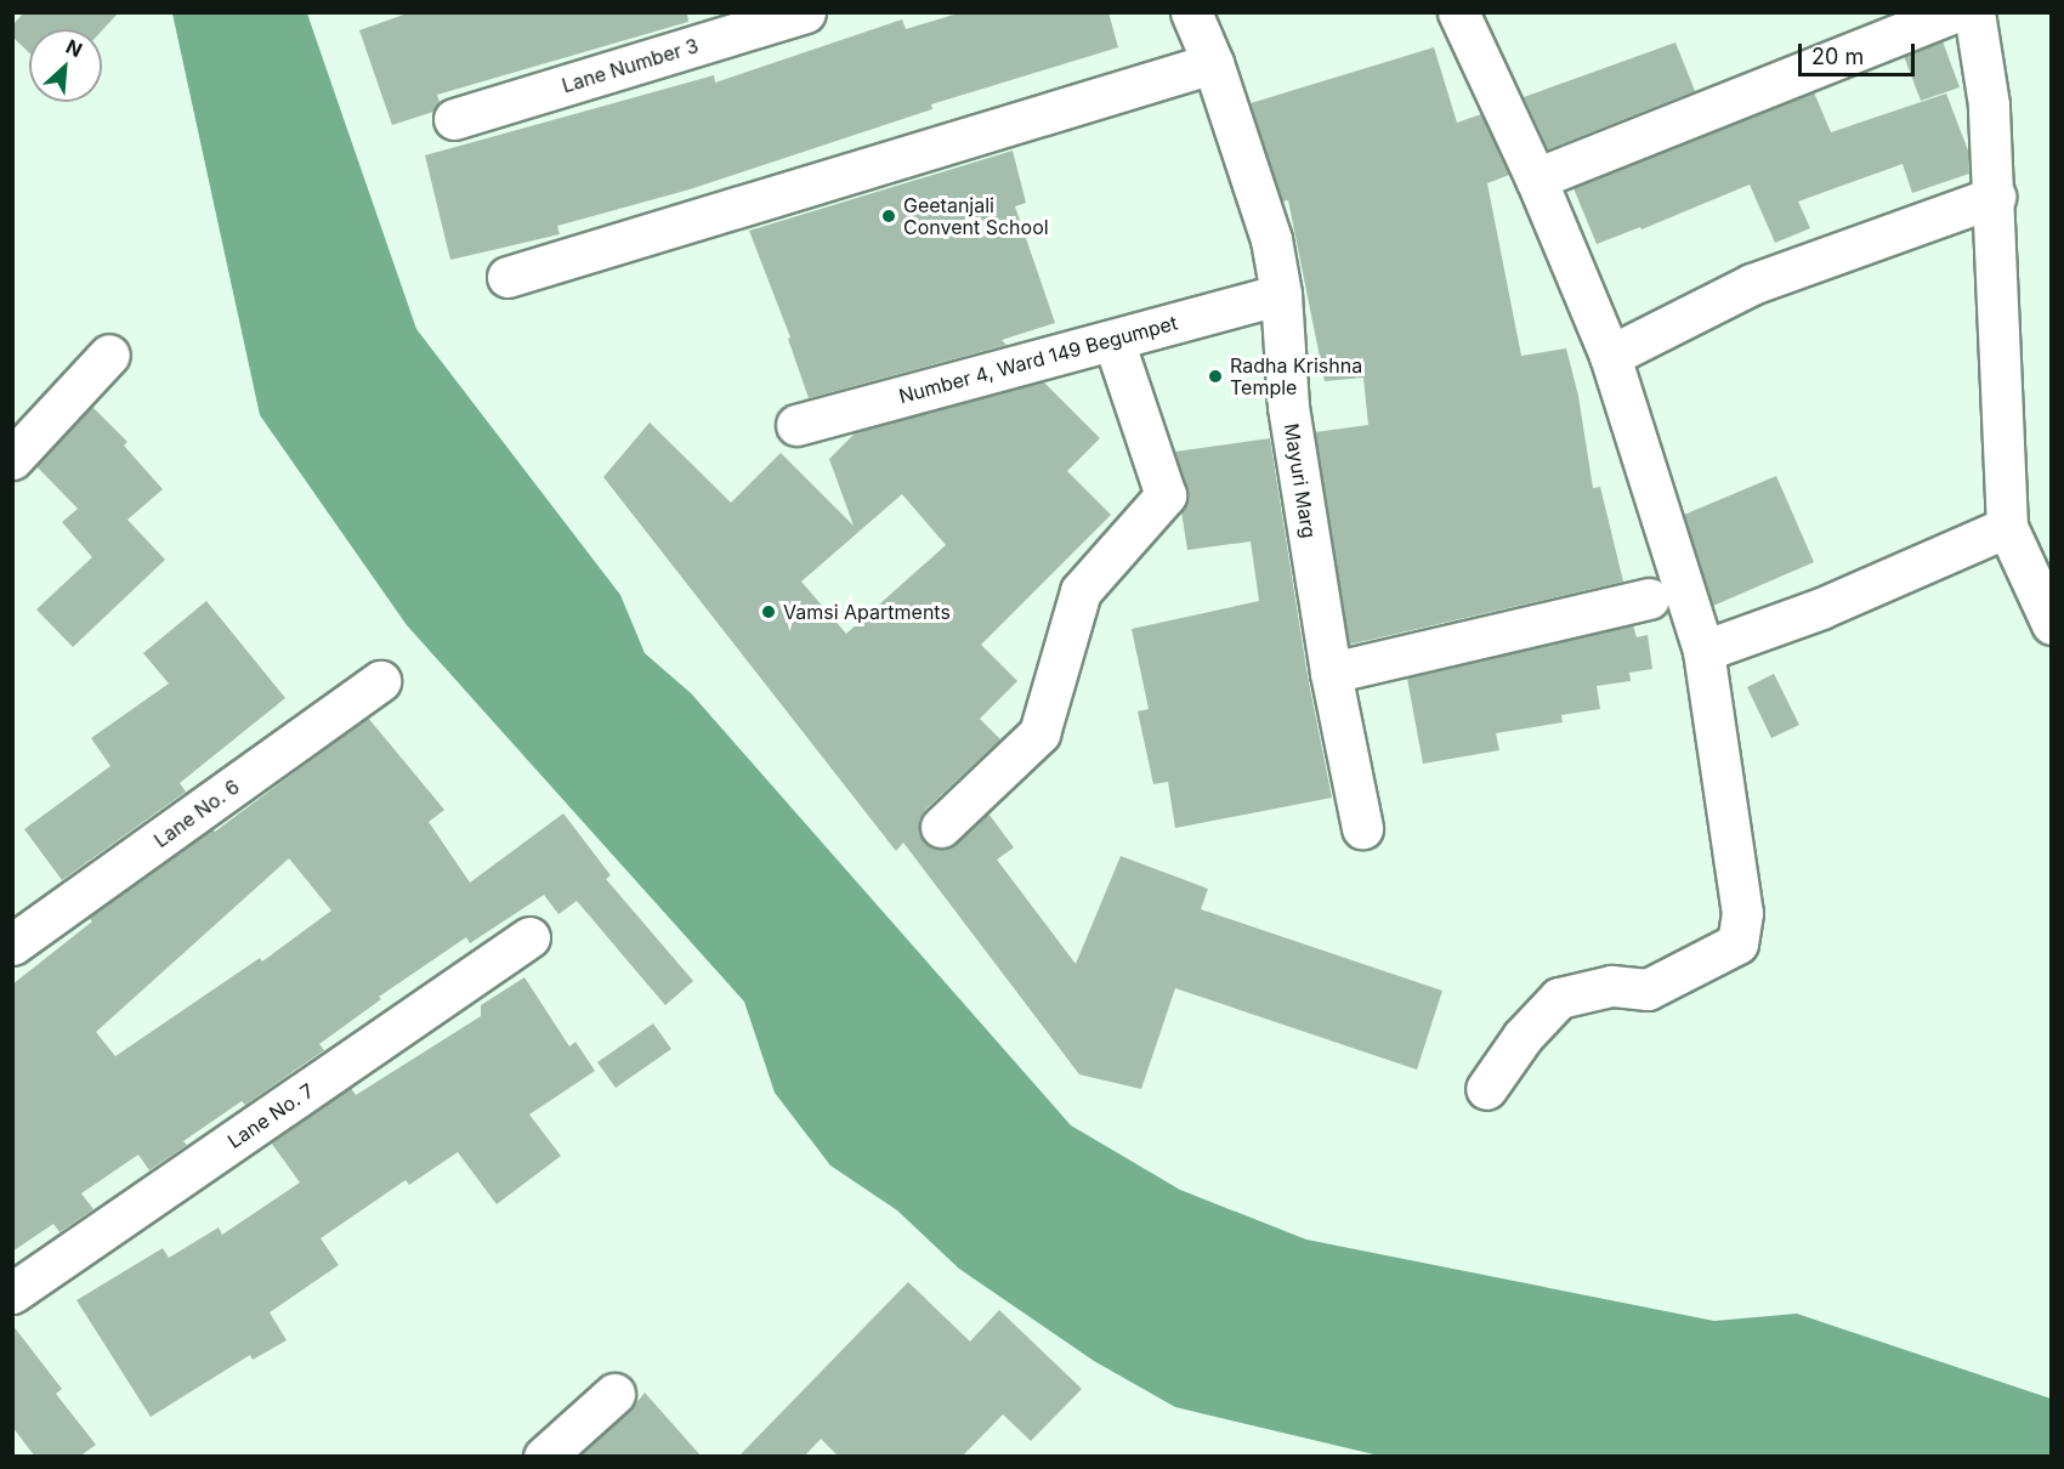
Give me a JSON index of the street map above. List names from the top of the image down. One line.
{"streets":{"street":["Lane Number 3","Number 4, Ward 149 Begumpet","Mayuri Marg","Lane No. 6","Lane No. 7"]},"crossings":[["Number 4, Ward 149 Begumpet","Mayuri Marg"]],"places":["Geetanjali Convent School","Radha Krishna Temple","Vamsi Apartments"],"scale_bar":"20 m","north":"top right"}
